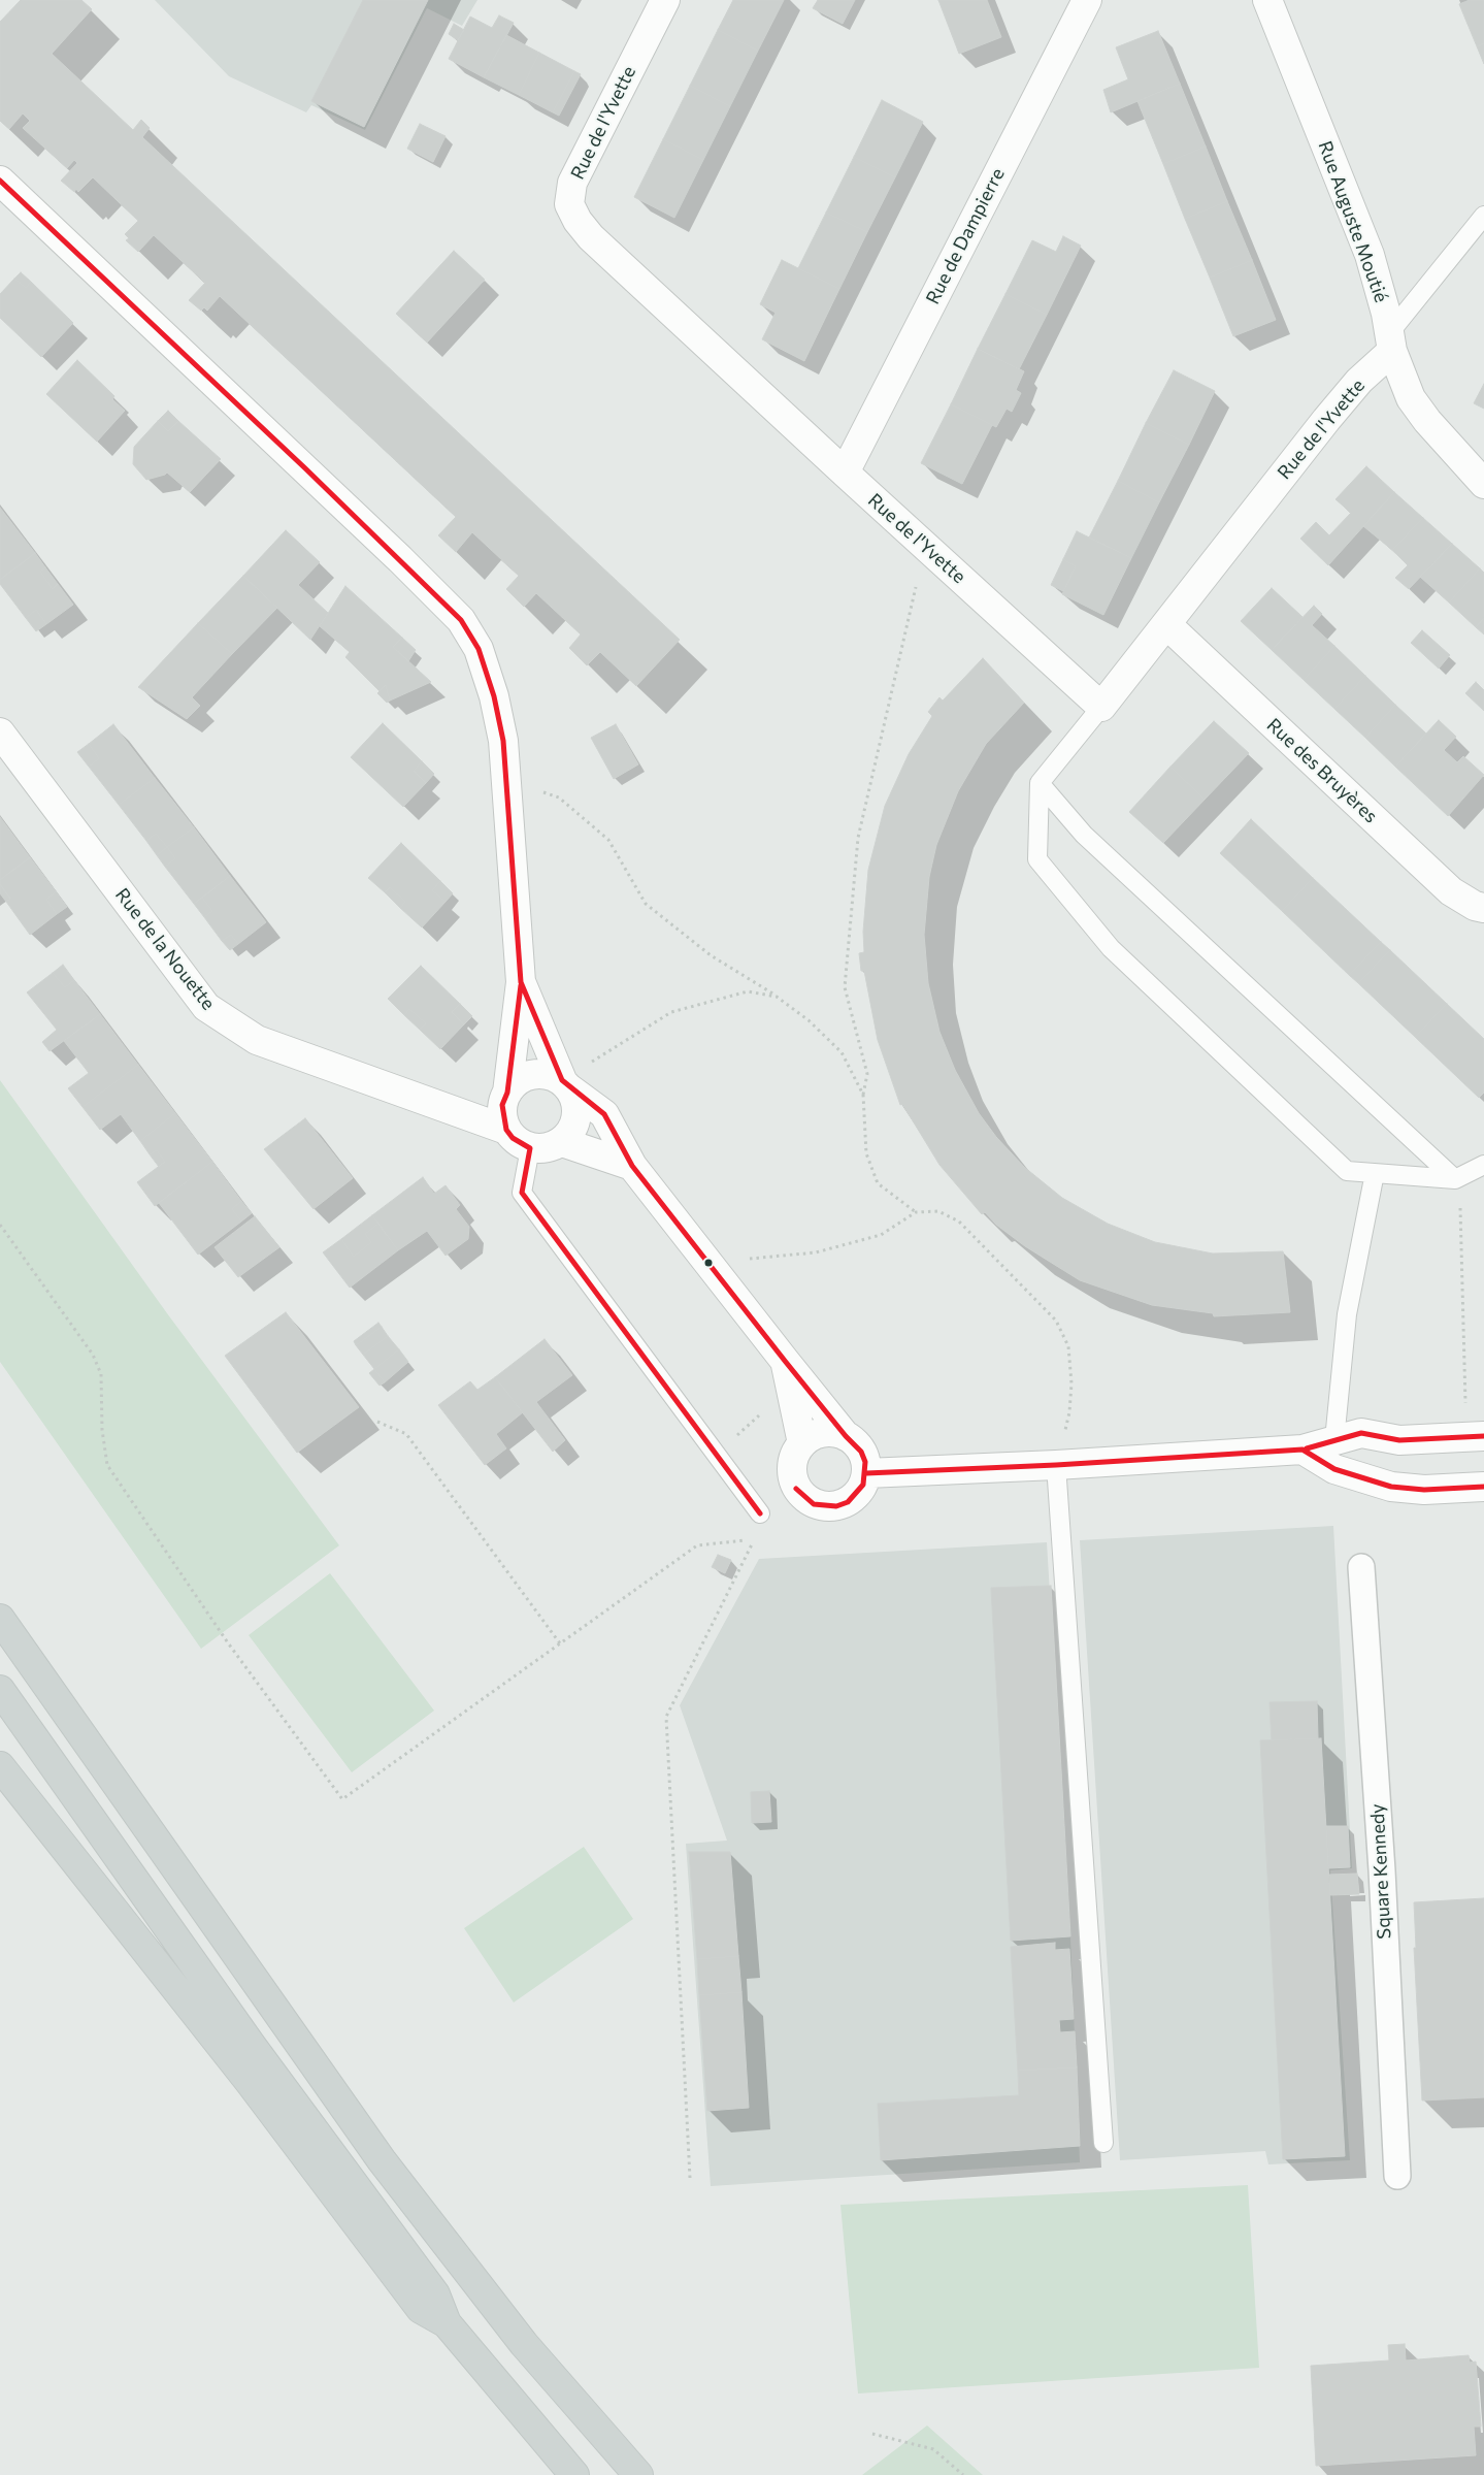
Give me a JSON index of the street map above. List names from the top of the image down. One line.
{"streets":{"street":["Rue de l'Yvette","Rue Auguste Moutié","Rue de Dampierre","Rue des Bruyères","Rue de la Nouette","Square Kennedy"]},"crossings":[["Rue de l'Yvette","Rue Auguste Moutié"],["Rue de l'Yvette","Rue de Dampierre"],["Rue de l'Yvette","Rue des Bruyères"]]}
